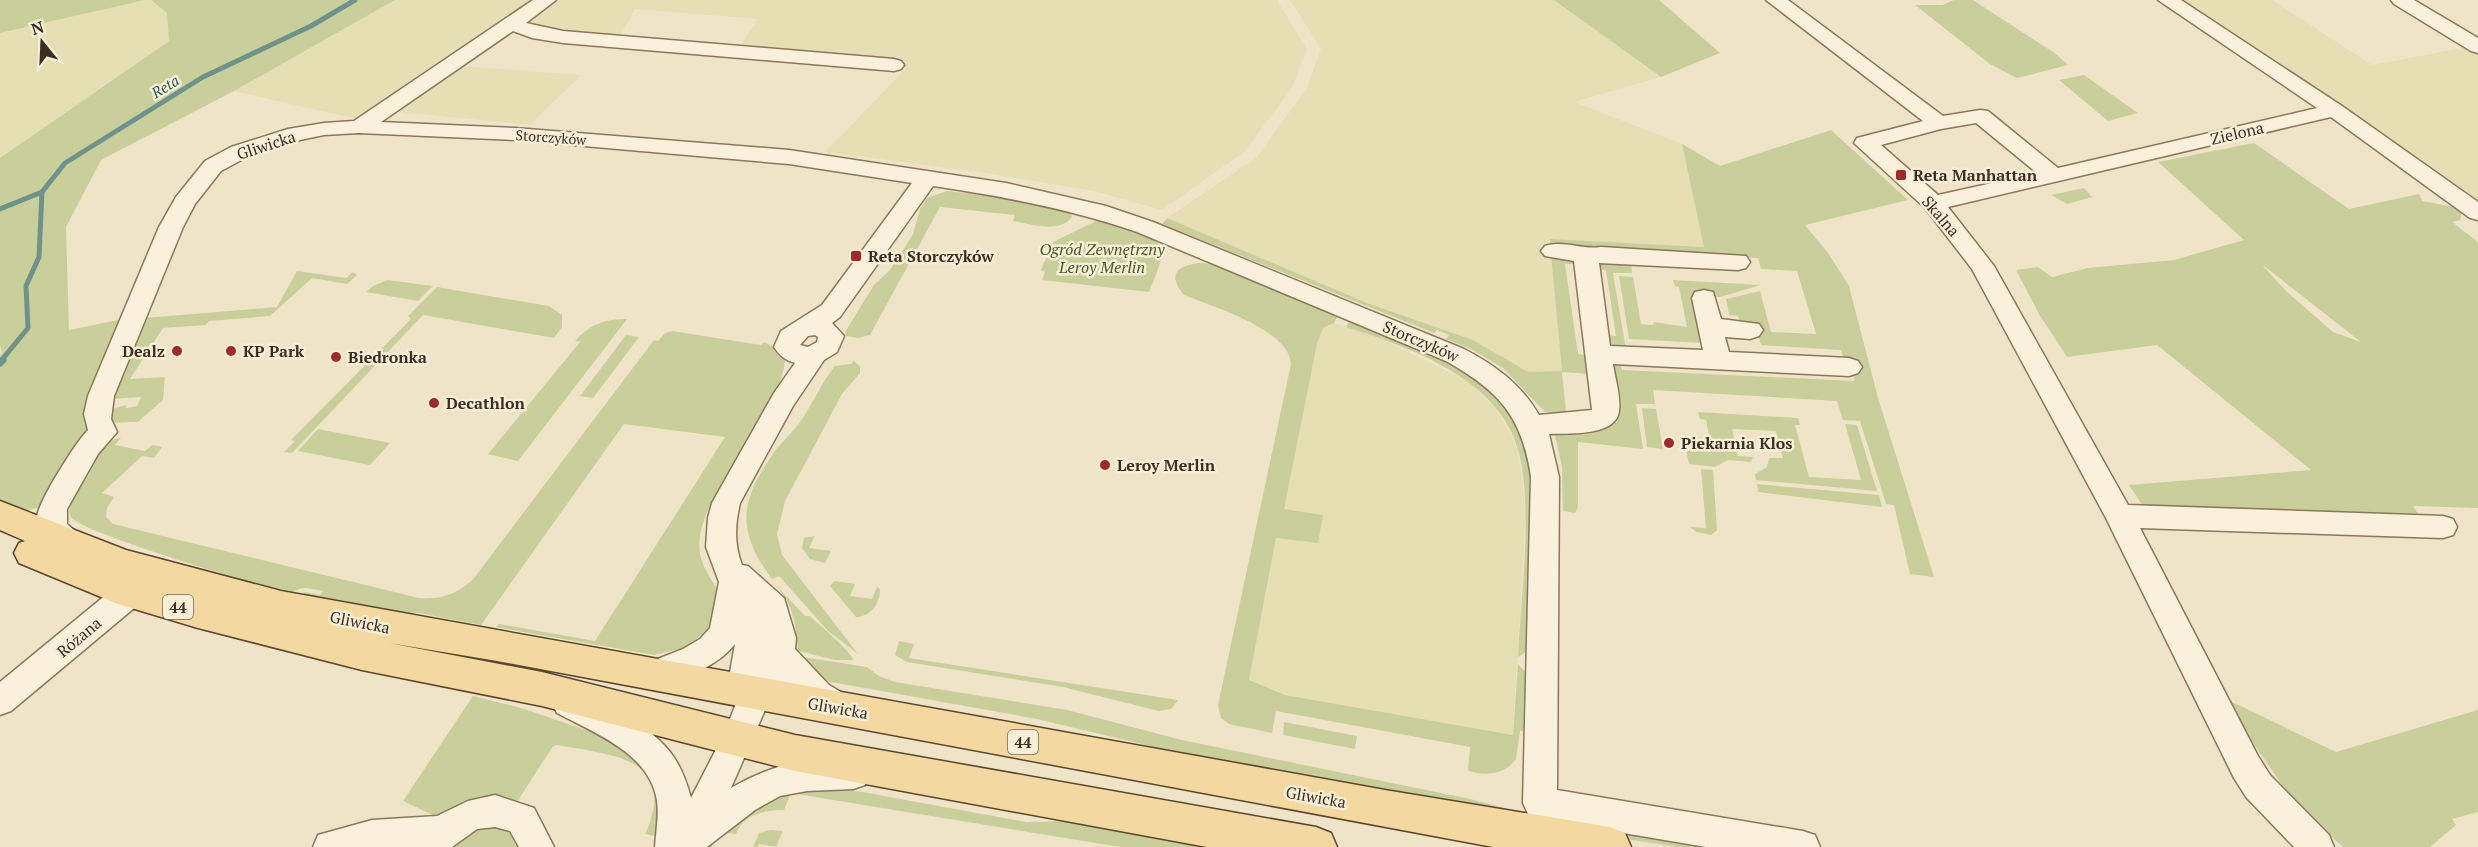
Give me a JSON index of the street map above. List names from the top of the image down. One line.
{"streets":{"main road":["Gliwicka","44"],"street":["Zielona","Storczyków","Skalna","Różana"]},"crossings":[["Zielona","Skalna"],["Storczyków","Gliwicka"],["Gliwicka","Różana"]],"water":["Reta"],"parks":["Ogród Zewnętrzny Leroy Merlin"],"places":{"transit":["Reta Manhattan","Reta Storczyków"],"other":["Dealz","KP Park","Biedronka","Decathlon","Piekarnia Klos","Leroy Merlin"]},"north":"top"}
